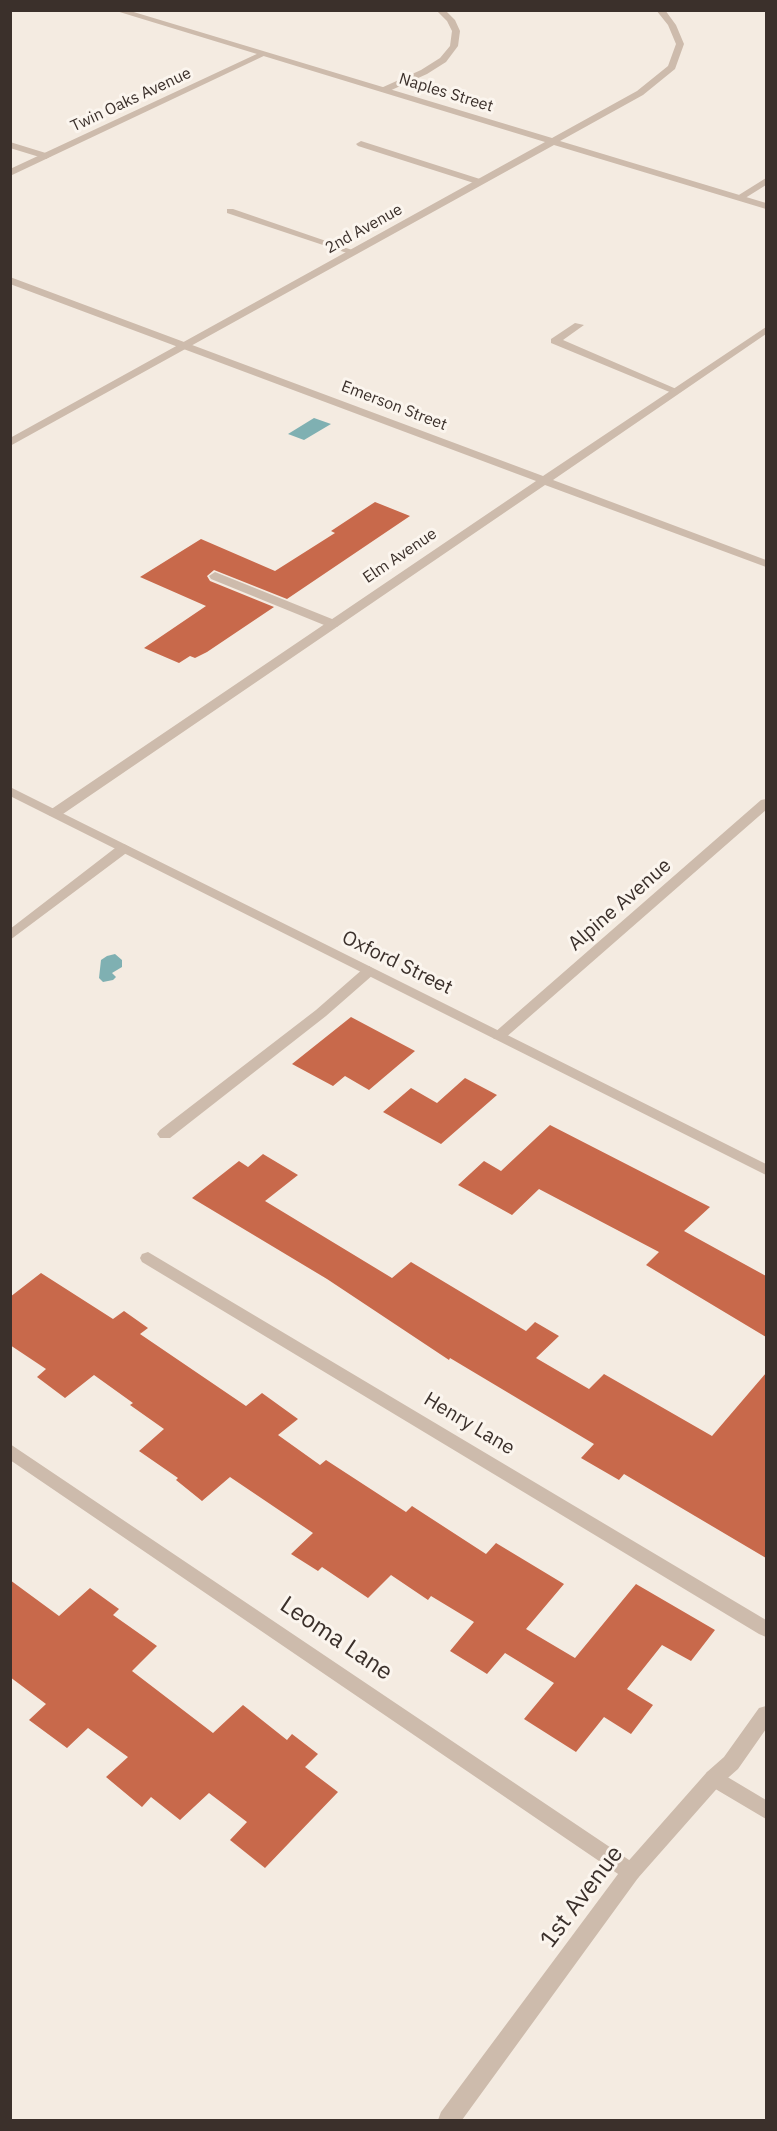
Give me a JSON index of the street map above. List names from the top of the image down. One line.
{"streets":{"street":["Naples Street","Twin Oaks Avenue","2nd Avenue","Emerson Street","Elm Avenue","Alpine Avenue","Oxford Street","Henry Lane","Leoma Lane","1st Avenue"]},"crossings":[["Naples Street","Twin Oaks Avenue"],["Naples Street","2nd Avenue"],["2nd Avenue","Emerson Street"],["Emerson Street","Elm Avenue"],["Elm Avenue","Oxford Street"],["Alpine Avenue","Oxford Street"],["Leoma Lane","1st Avenue"]]}
